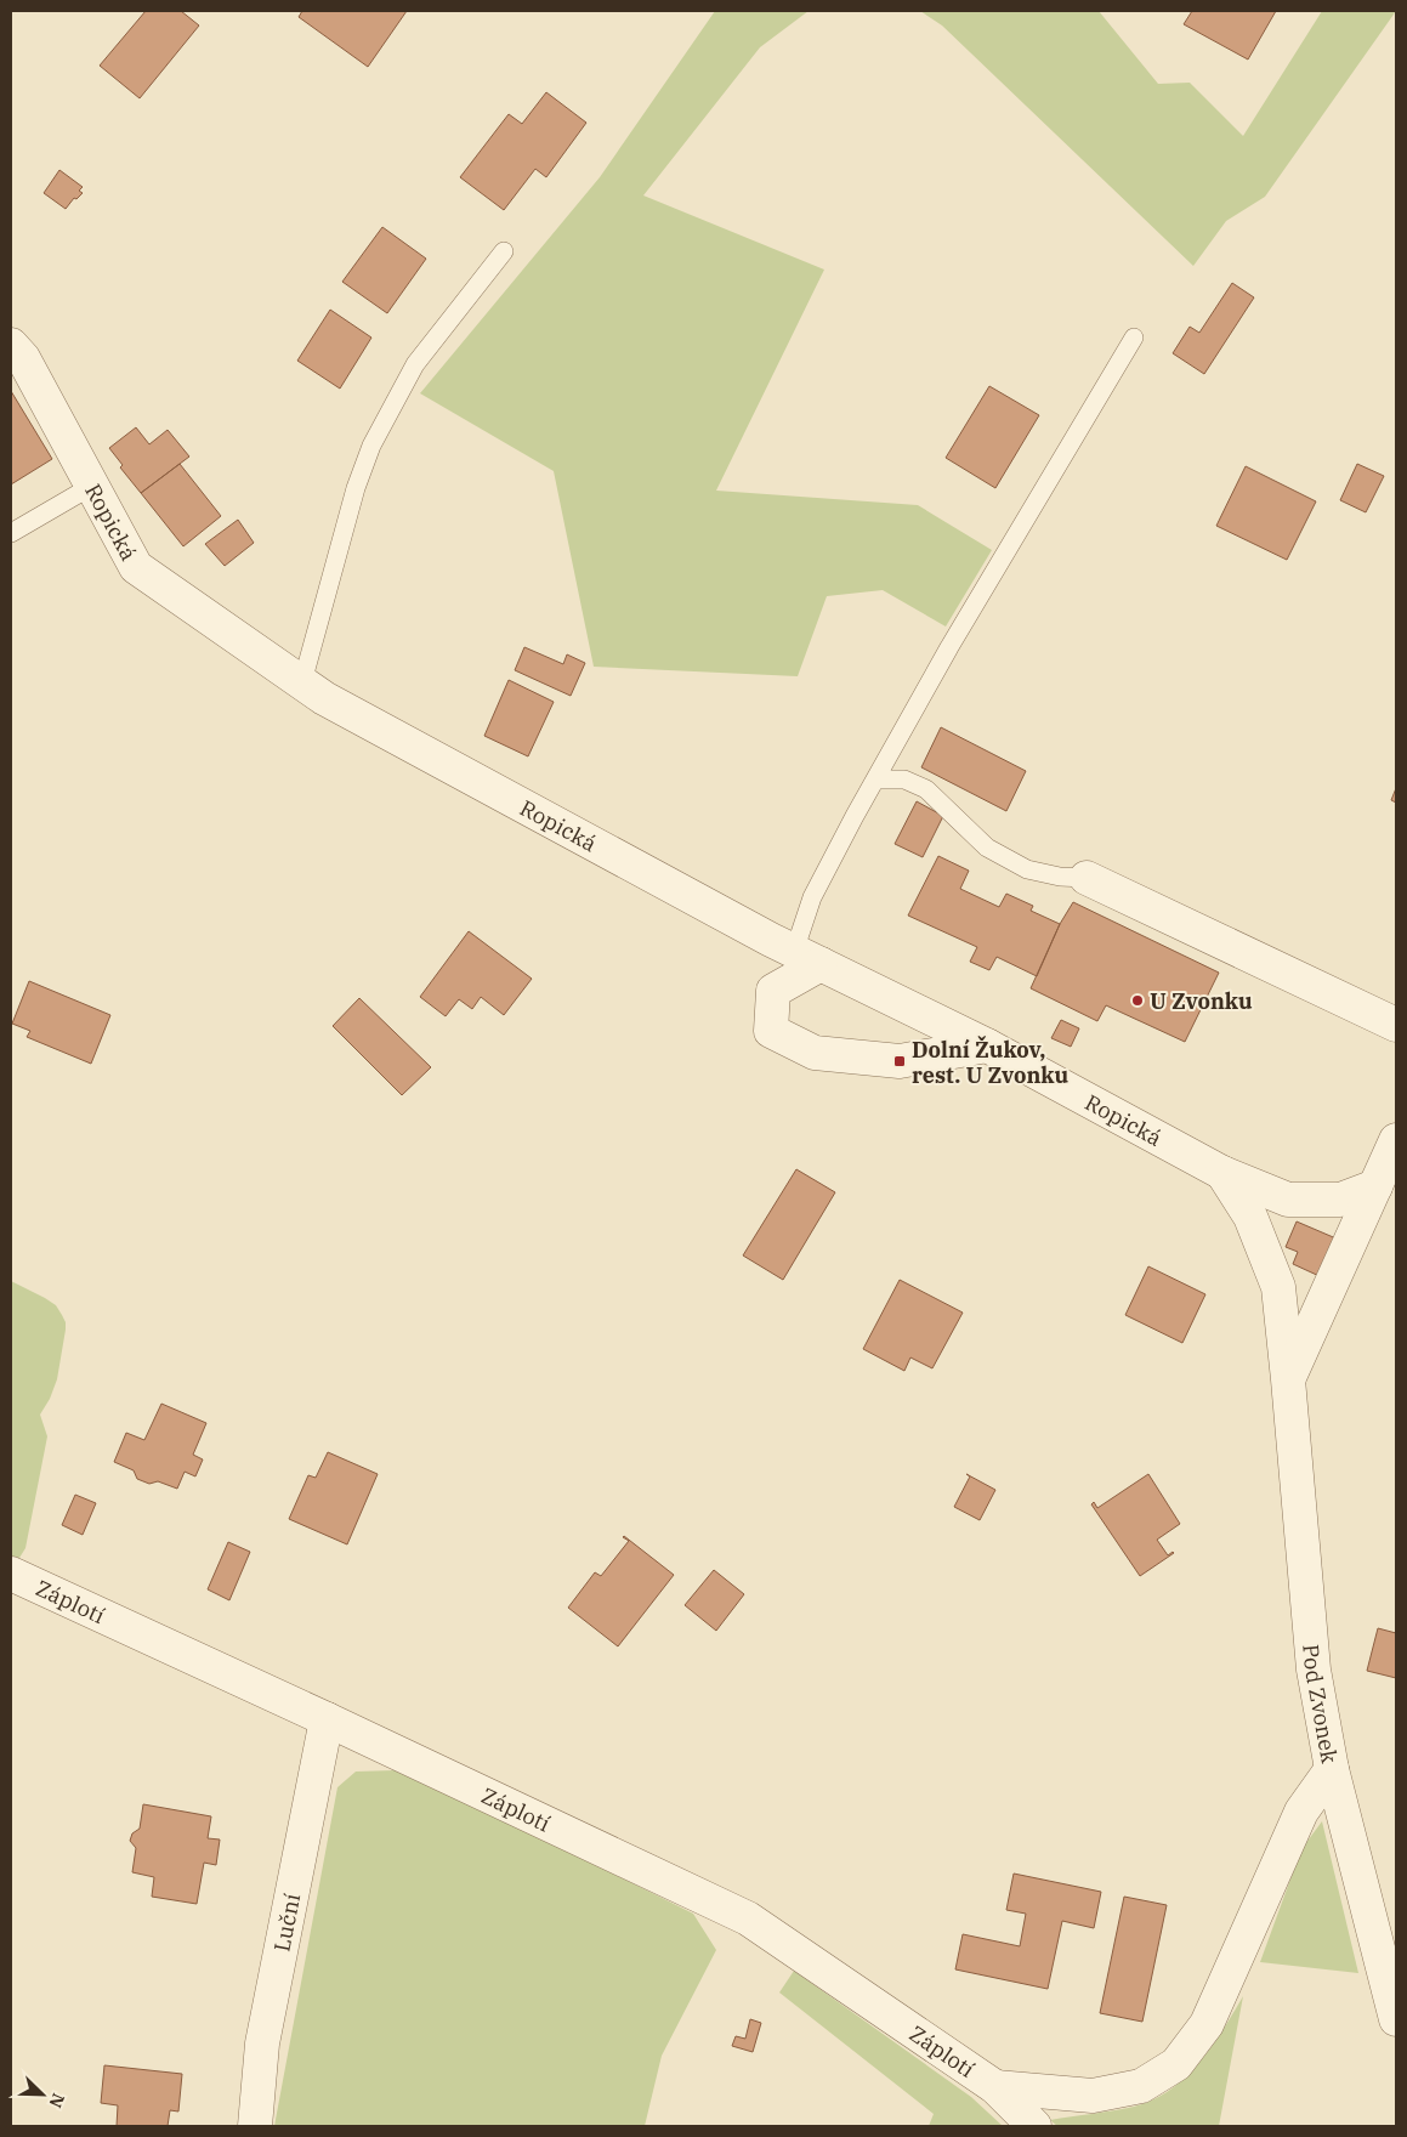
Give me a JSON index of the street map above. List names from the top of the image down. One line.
{"streets":{"street":["Ropická","Záplotí","Pod Zvonek","Luční"]},"crossings":[["Ropická","Pod Zvonek"],["Záplotí","Pod Zvonek"],["Záplotí","Luční"]],"places":{"other":["U Zvonku"],"transit":["Dolní Žukov, rest. U Zvonku"]},"north":"bottom right"}
